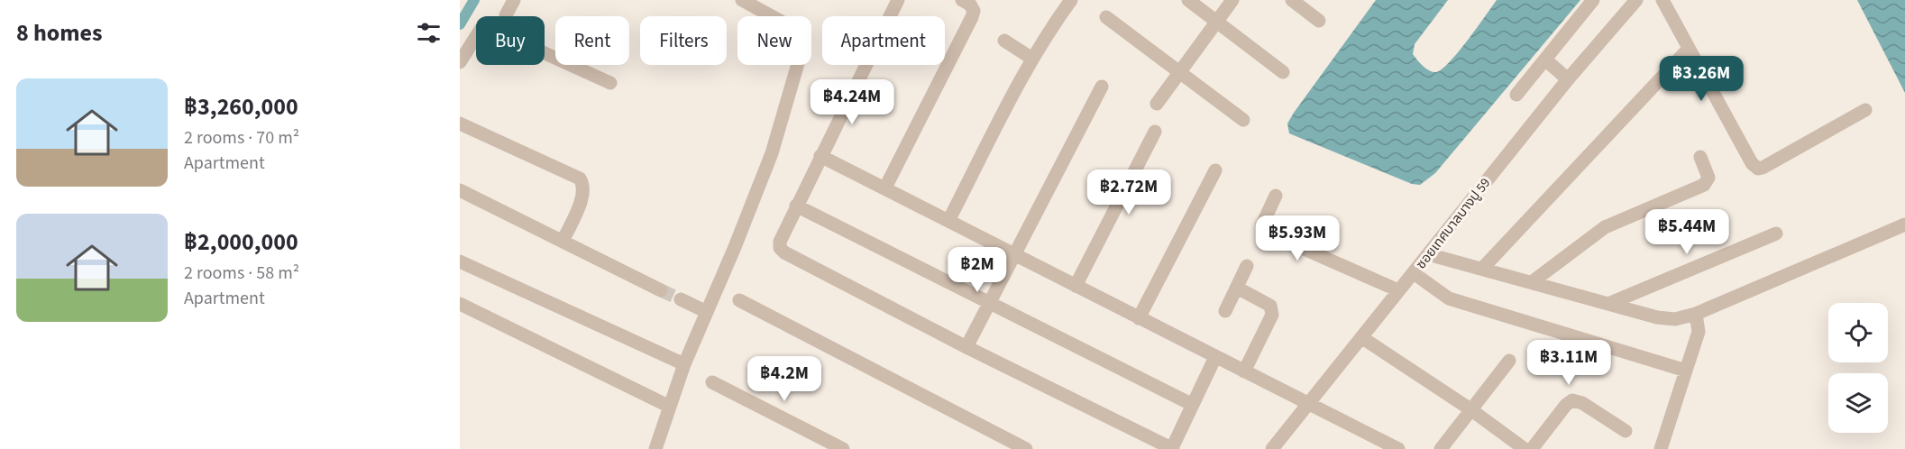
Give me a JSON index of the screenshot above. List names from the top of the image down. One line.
{"streets":{"street":["ซอยเทศบาลบางปู 59"]},"page":{"heading":"8 homes","chip":["Buy","Rent","Filters","New","Apartment"],"price":["฿3.26M","฿4.24M","฿2.72M","฿5.44M","฿5.93M","฿2M","฿3.11M","฿4.2M"],"list":[{"name":"฿3,260,000","note":"2 rooms · 70 m² · Apartment"},{"name":"฿2,000,000","note":"2 rooms · 58 m² · Apartment"}]}}
